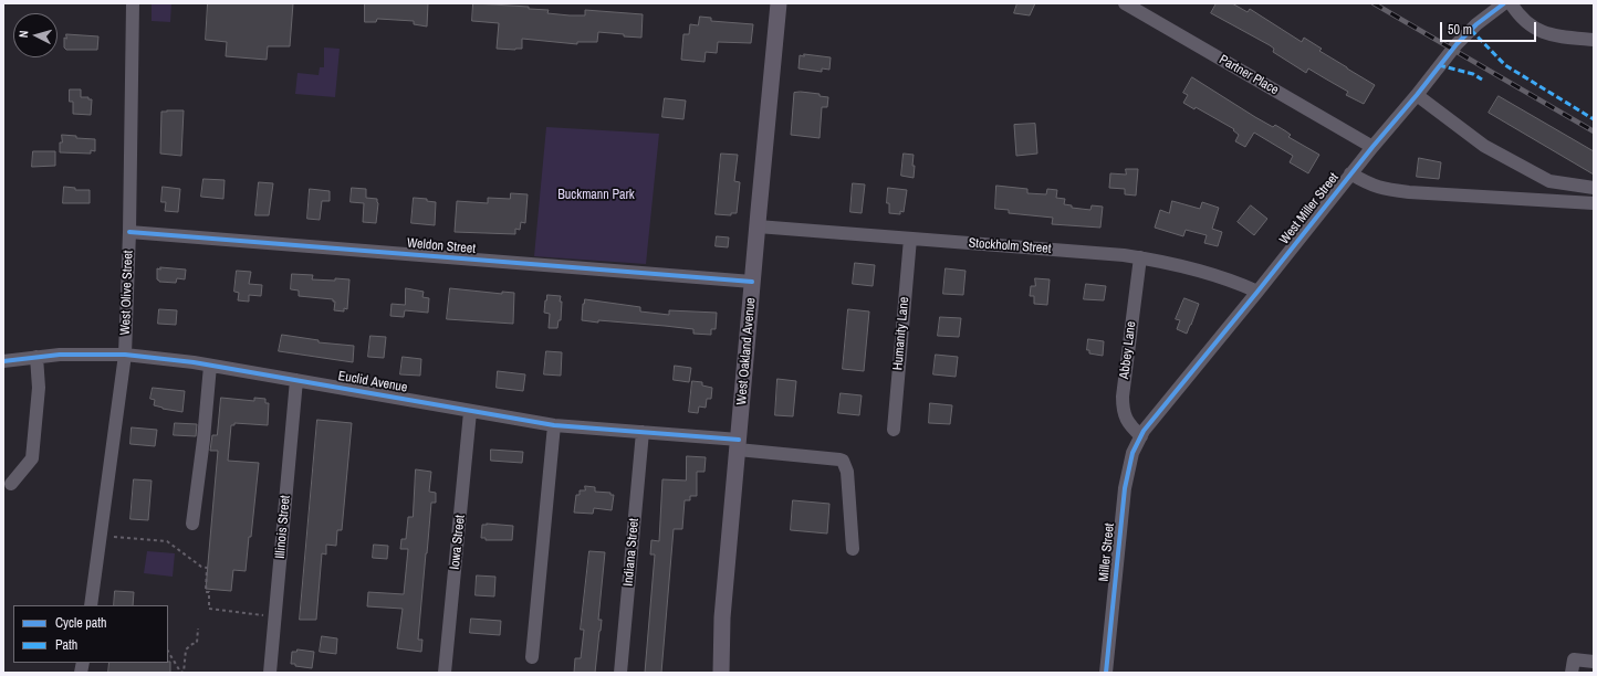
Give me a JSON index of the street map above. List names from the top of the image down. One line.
{"streets":{"main road":["West Oakland Avenue"],"street":["Partner Place","West Miller Street","Weldon Street","Stockholm Street","West Olive Street","Humanity Lane","Abbey Lane","Euclid Avenue","Illinois Street","Iowa Street","Indiana Street","Miller Street"]},"crossings":[["Partner Place","West Miller Street"],["West Miller Street","Stockholm Street"],["West Miller Street","Abbey Lane"],["West Miller Street","Miller Street"],["Weldon Street","West Olive Street"],["Weldon Street","West Oakland Avenue"],["Stockholm Street","Humanity Lane"],["Stockholm Street","Abbey Lane"],["Stockholm Street","West Oakland Avenue"],["West Olive Street","Euclid Avenue"],["Abbey Lane","Miller Street"],["West Oakland Avenue","Euclid Avenue"],["Euclid Avenue","Illinois Street"],["Euclid Avenue","Iowa Street"],["Euclid Avenue","Indiana Street"]],"parks":["Buckmann Park"],"legend":["Cycle path","Path"],"scale_bar":"50 m","north":"left"}
